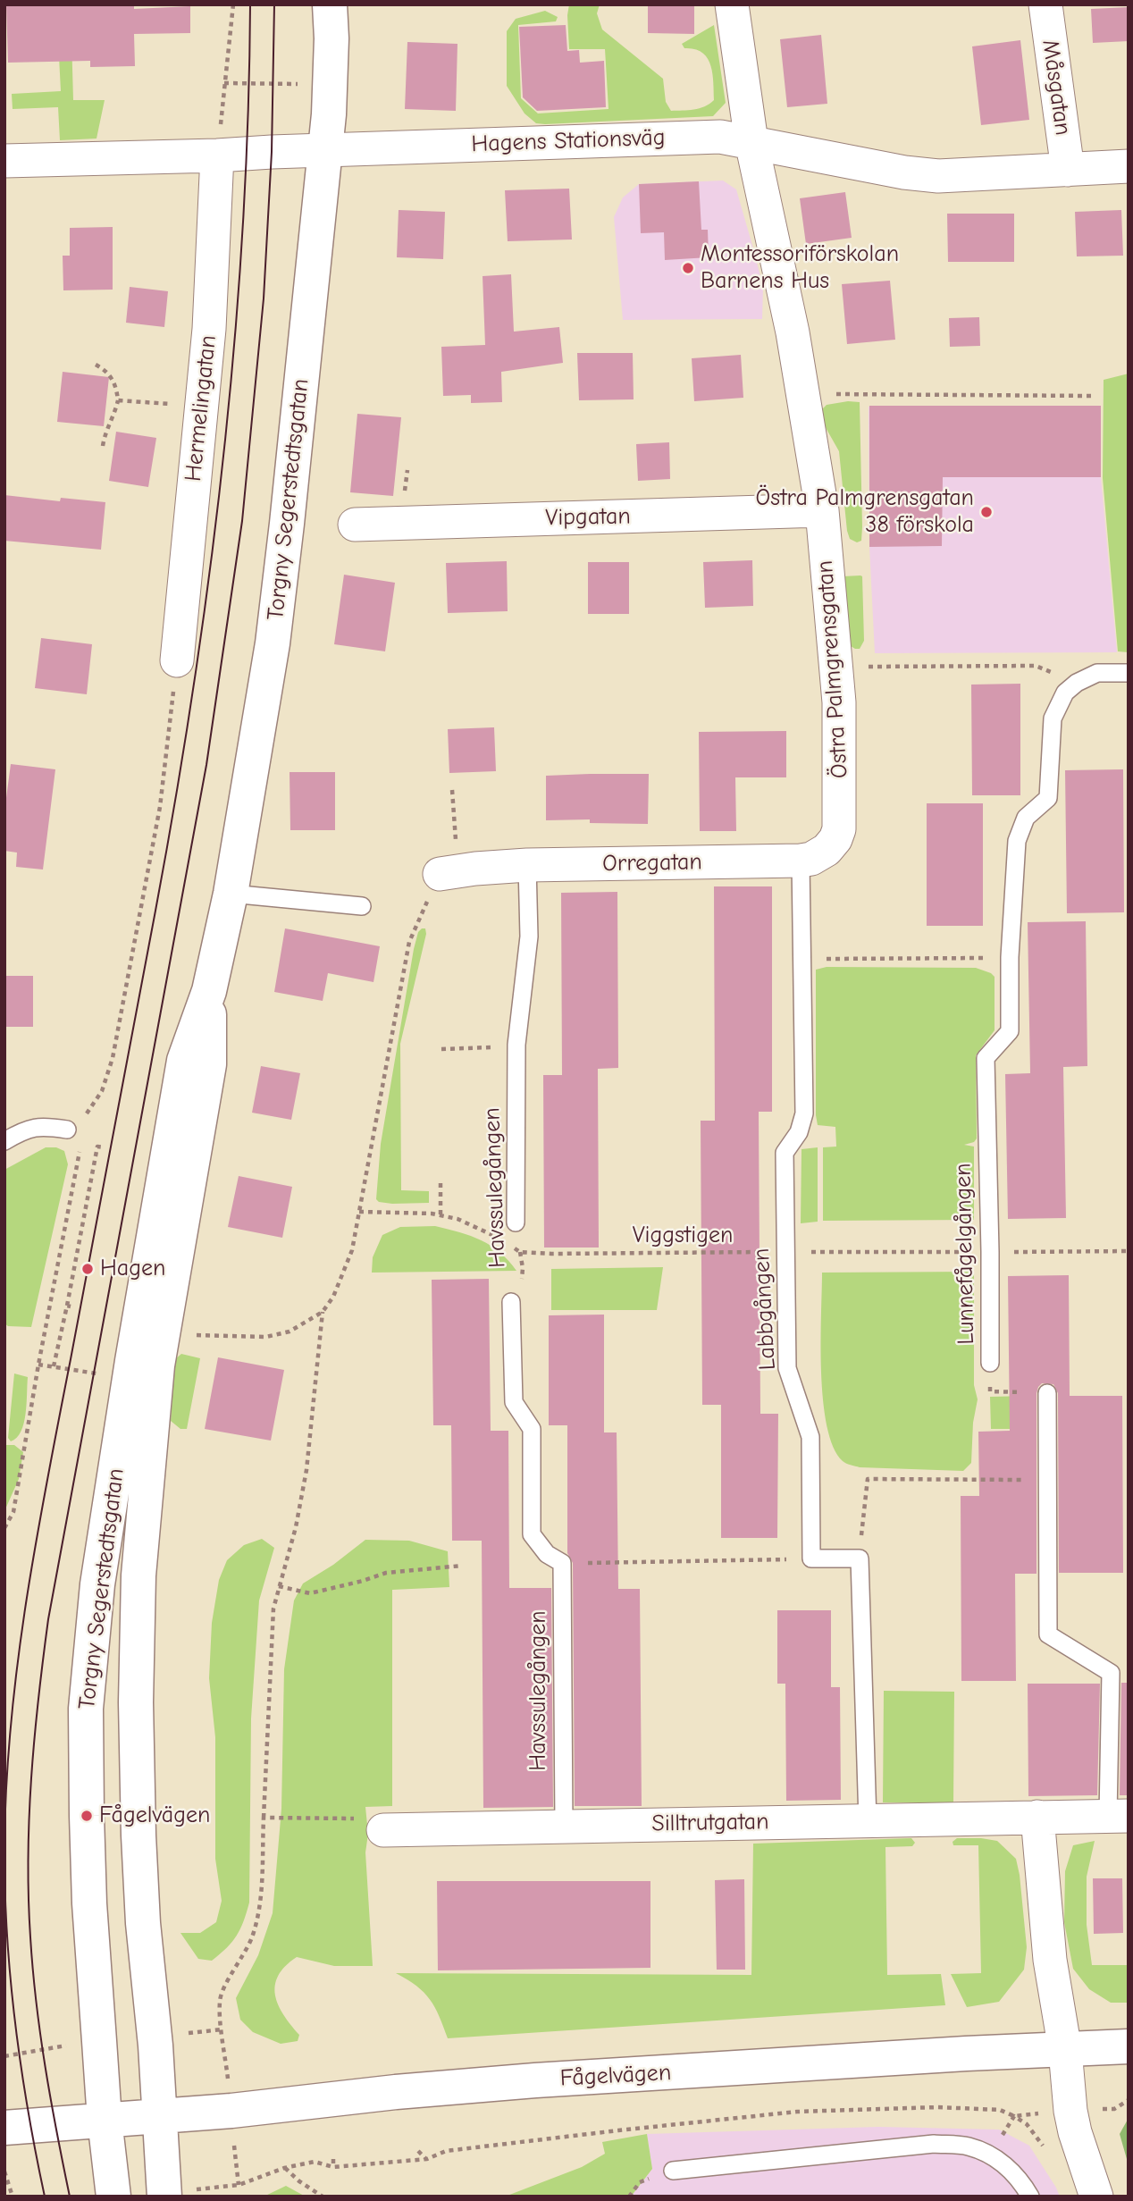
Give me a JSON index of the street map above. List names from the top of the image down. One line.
{"streets":{"street":["Måsgatan","Hagens Stationsväg","Hermelingatan","Torgny Segerstedtsgatan","Vipgatan","Östra Palmgrensgatan","Orregatan","Silltrutgatan","Fågelvägen"],"lane":["Havssulegången","Lunnefågelgången","Labbgången"],"path":["Viggstigen"]},"crossings":[["Måsgatan","Hagens Stationsväg"],["Hagens Stationsväg","Hermelingatan"],["Hagens Stationsväg","Torgny Segerstedtsgatan"],["Hagens Stationsväg","Östra Palmgrensgatan"],["Torgny Segerstedtsgatan","Fågelvägen"],["Vipgatan","Östra Palmgrensgatan"],["Östra Palmgrensgatan","Orregatan"],["Orregatan","Havssulegången"],["Orregatan","Labbgången"],["Havssulegången","Viggstigen"],["Havssulegången","Silltrutgatan"],["Viggstigen","Lunnefågelgången"],["Viggstigen","Labbgången"]],"places":["Montessoriförskolan Barnens Hus","Östra Palmgrensgatan 38 förskola","Hagen","Fågelvägen"]}
